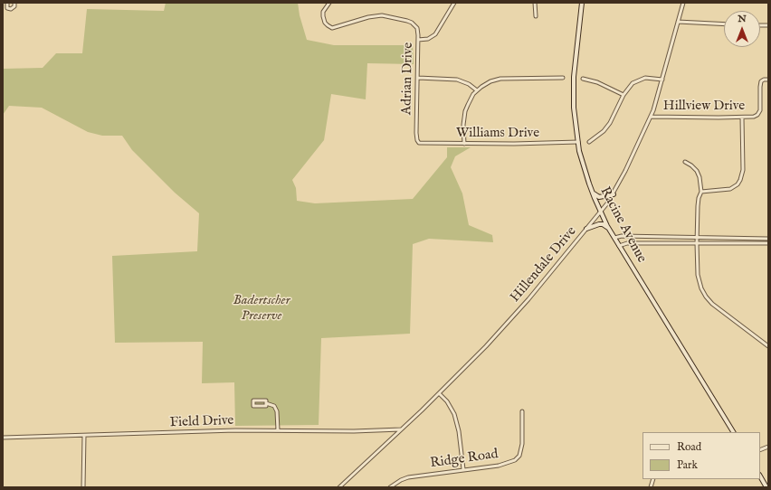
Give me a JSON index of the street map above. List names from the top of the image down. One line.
{"streets":{"main road":["Racine Avenue"],"street":["Adrian Drive","Hillview Drive","Williams Drive","Hillendale Drive","Field Drive","Ridge Road"]},"crossings":[["Adrian Drive","Williams Drive"],["Hillview Drive","Hillendale Drive"],["Williams Drive","Racine Avenue"],["Racine Avenue","Hillendale Drive"],["Hillendale Drive","Field Drive"]],"parks":["Badertscher Preserve"],"legend":["Road","Park"],"north":"top"}
